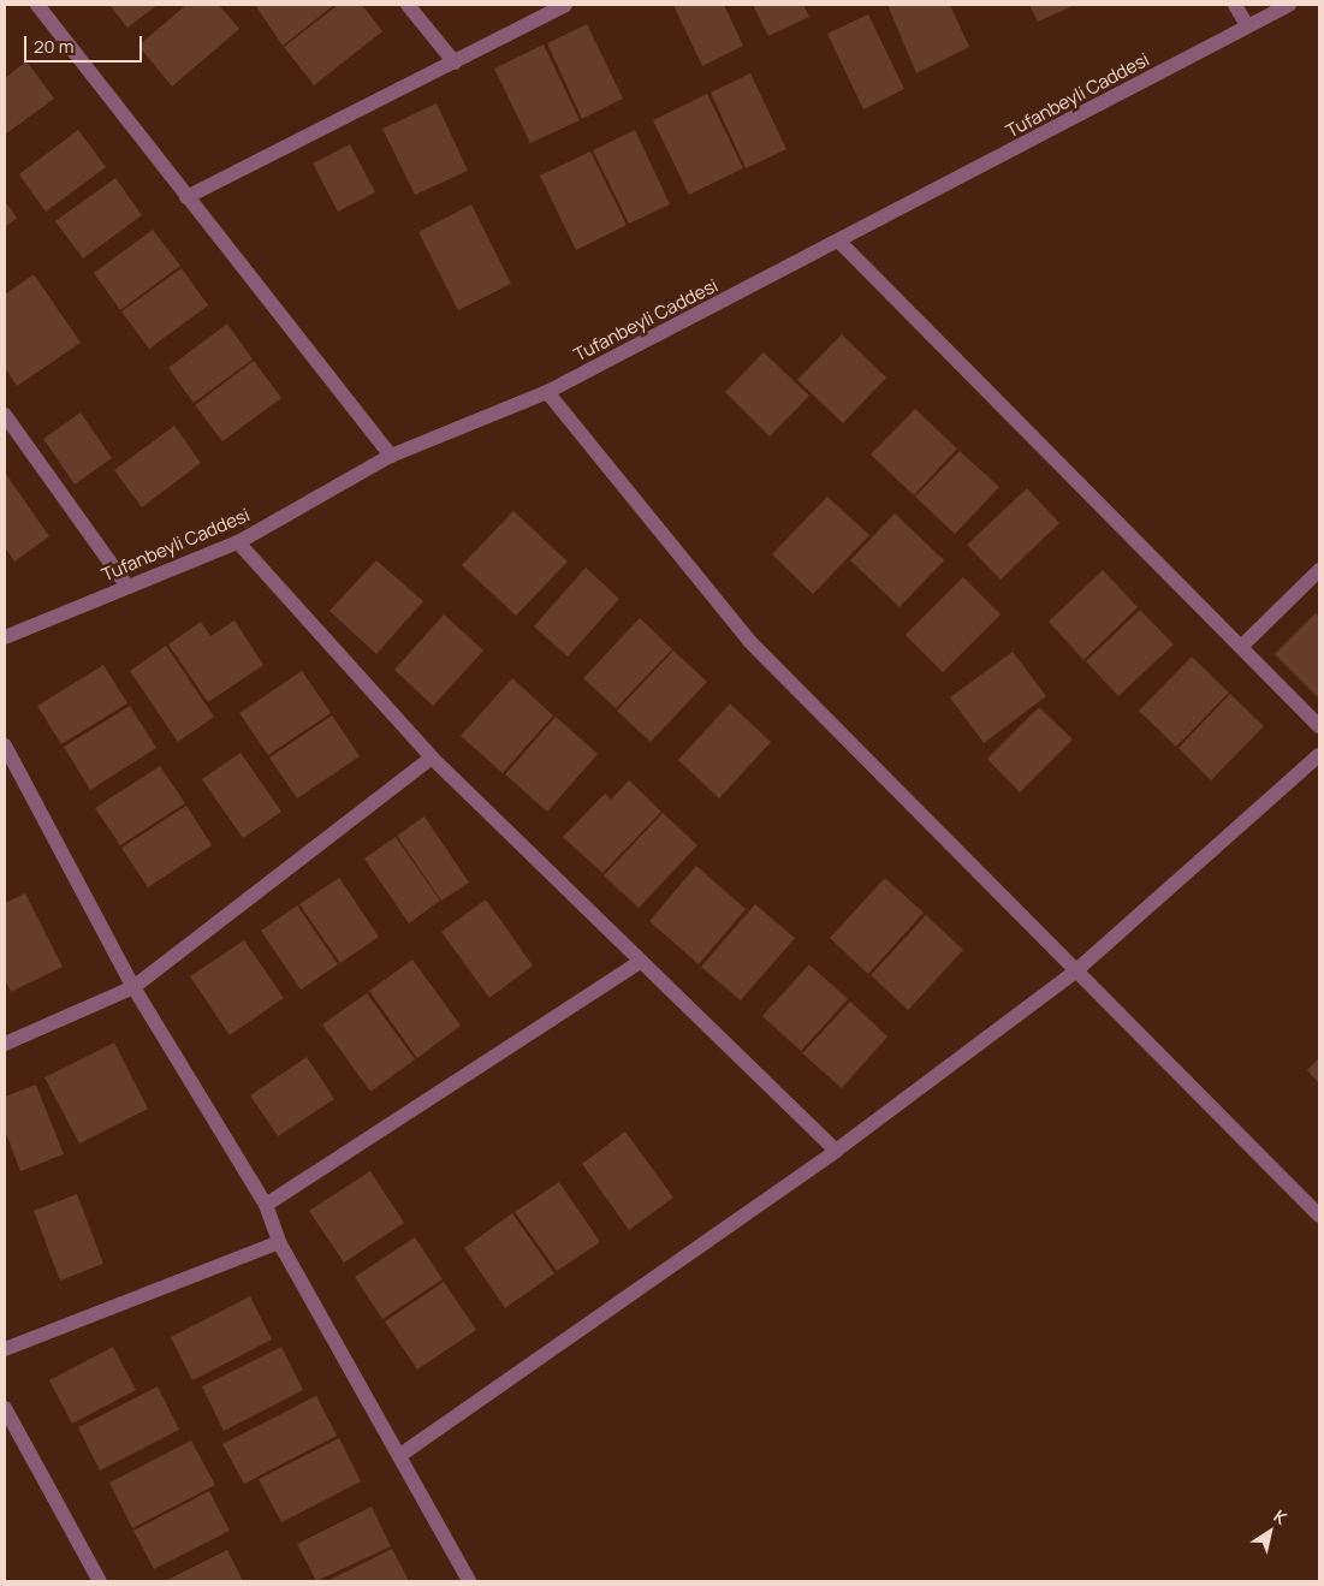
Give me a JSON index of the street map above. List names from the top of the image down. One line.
{"streets":{"street":["Tufanbeyli Caddesi"]},"scale_bar":"20 m","north":"top right"}
